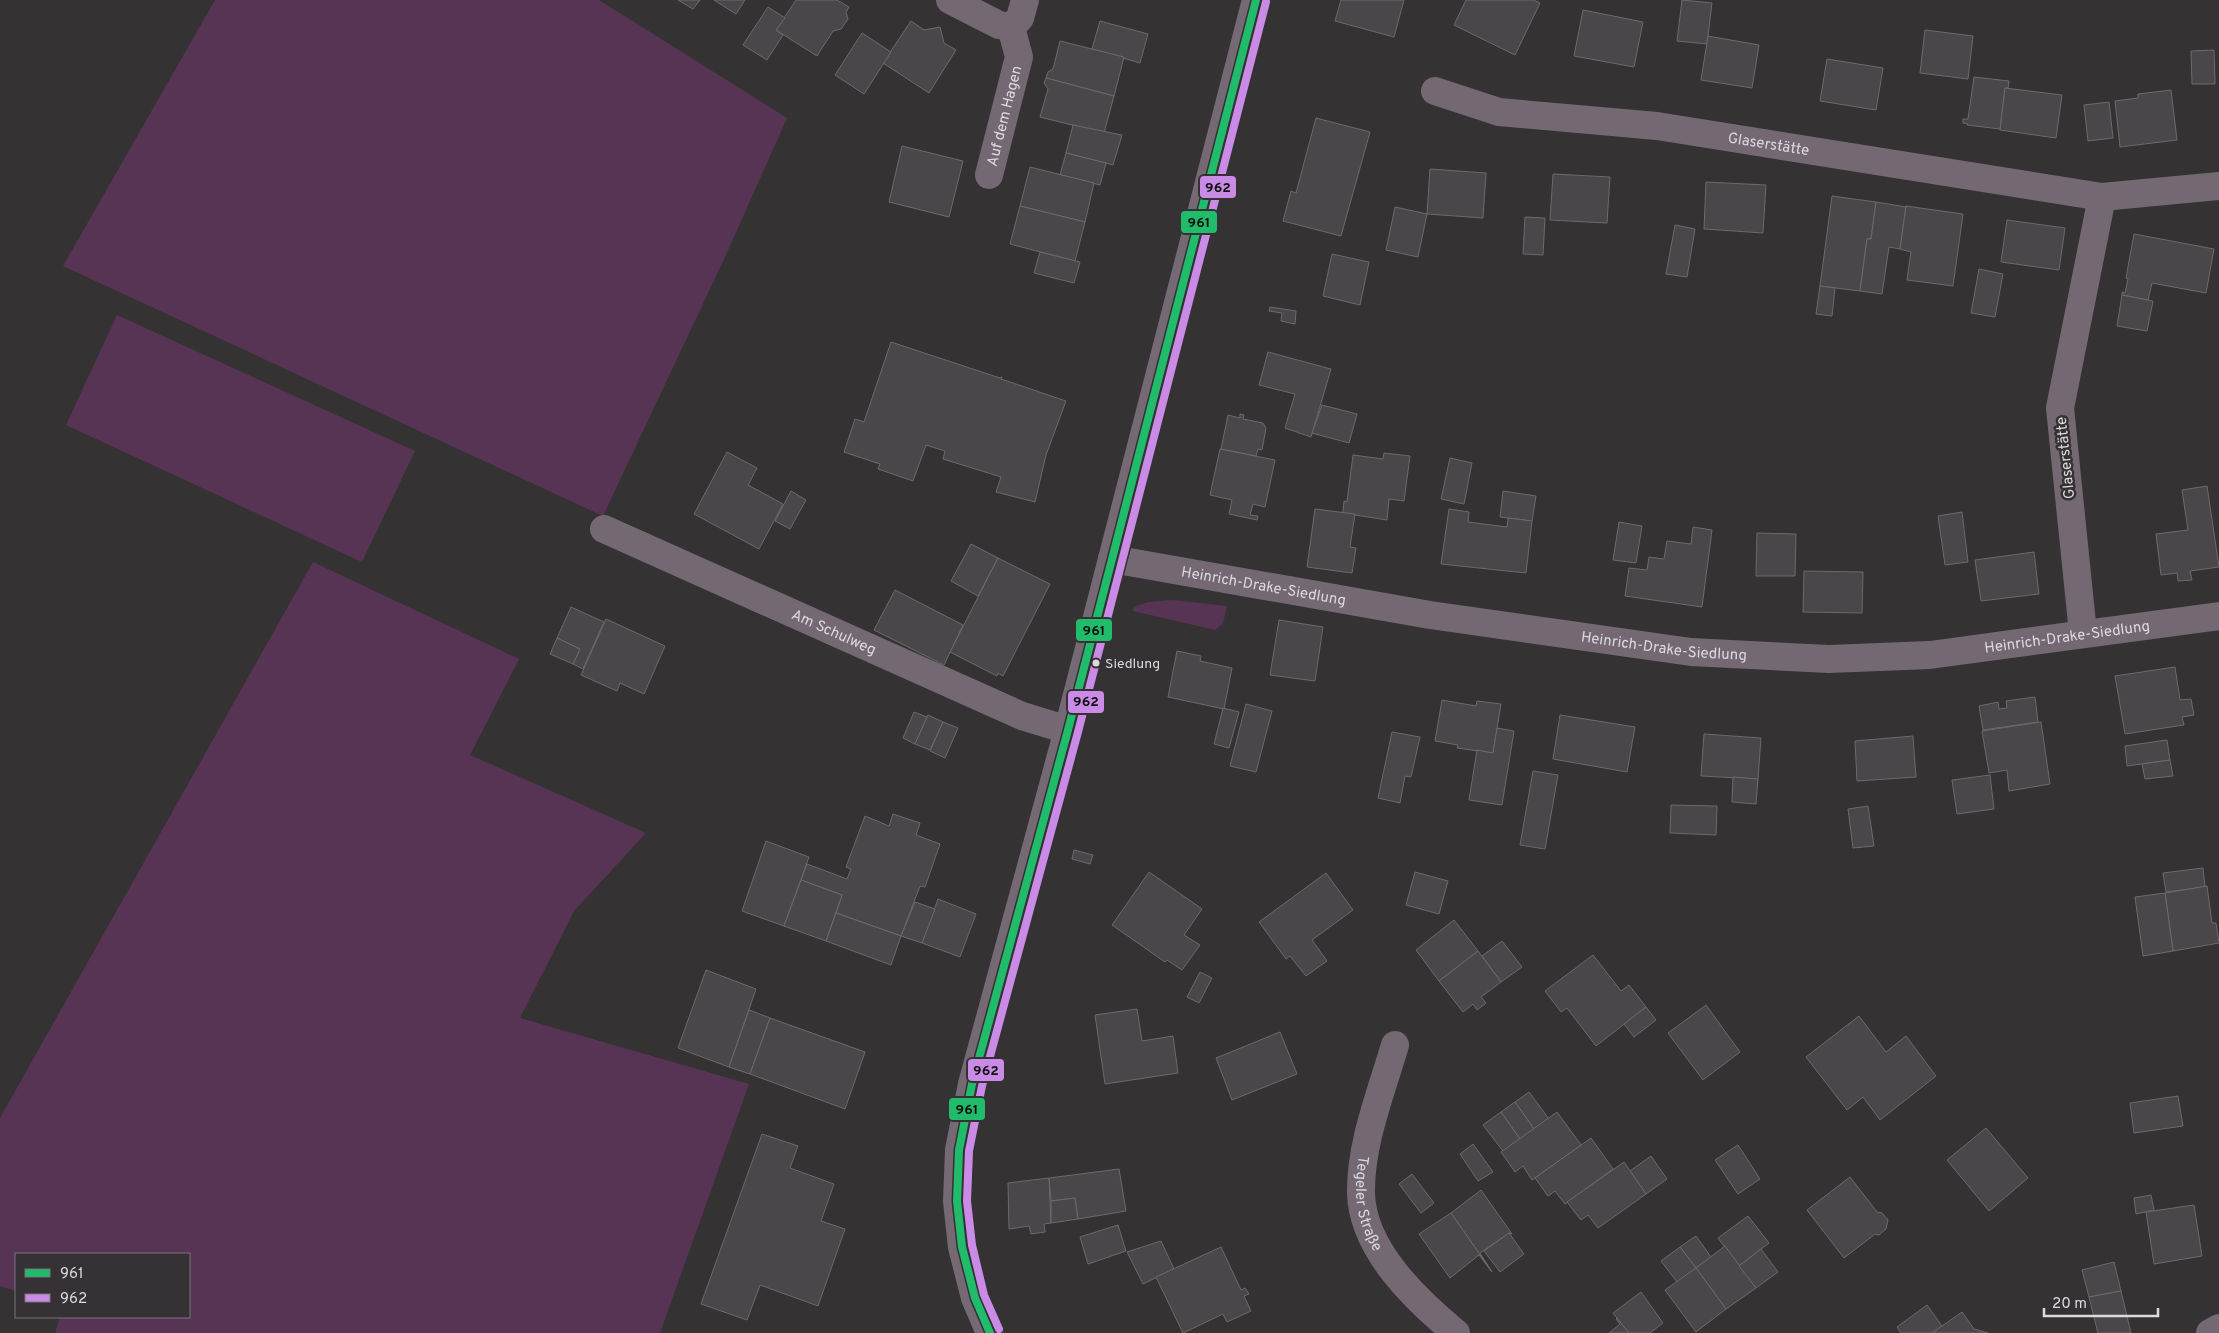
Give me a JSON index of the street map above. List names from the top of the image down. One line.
{"streets":{"street":["Auf dem Hagen","Glaserstätte","Heinrich-Drake-Siedlung","Am Schulweg","Tegeler Straße"]},"crossings":[["Glaserstätte","Heinrich-Drake-Siedlung"]],"places":["Siedlung"],"lines":["transit line 961","transit line 962"],"legend":["961","962"],"scale_bar":"20 m"}
